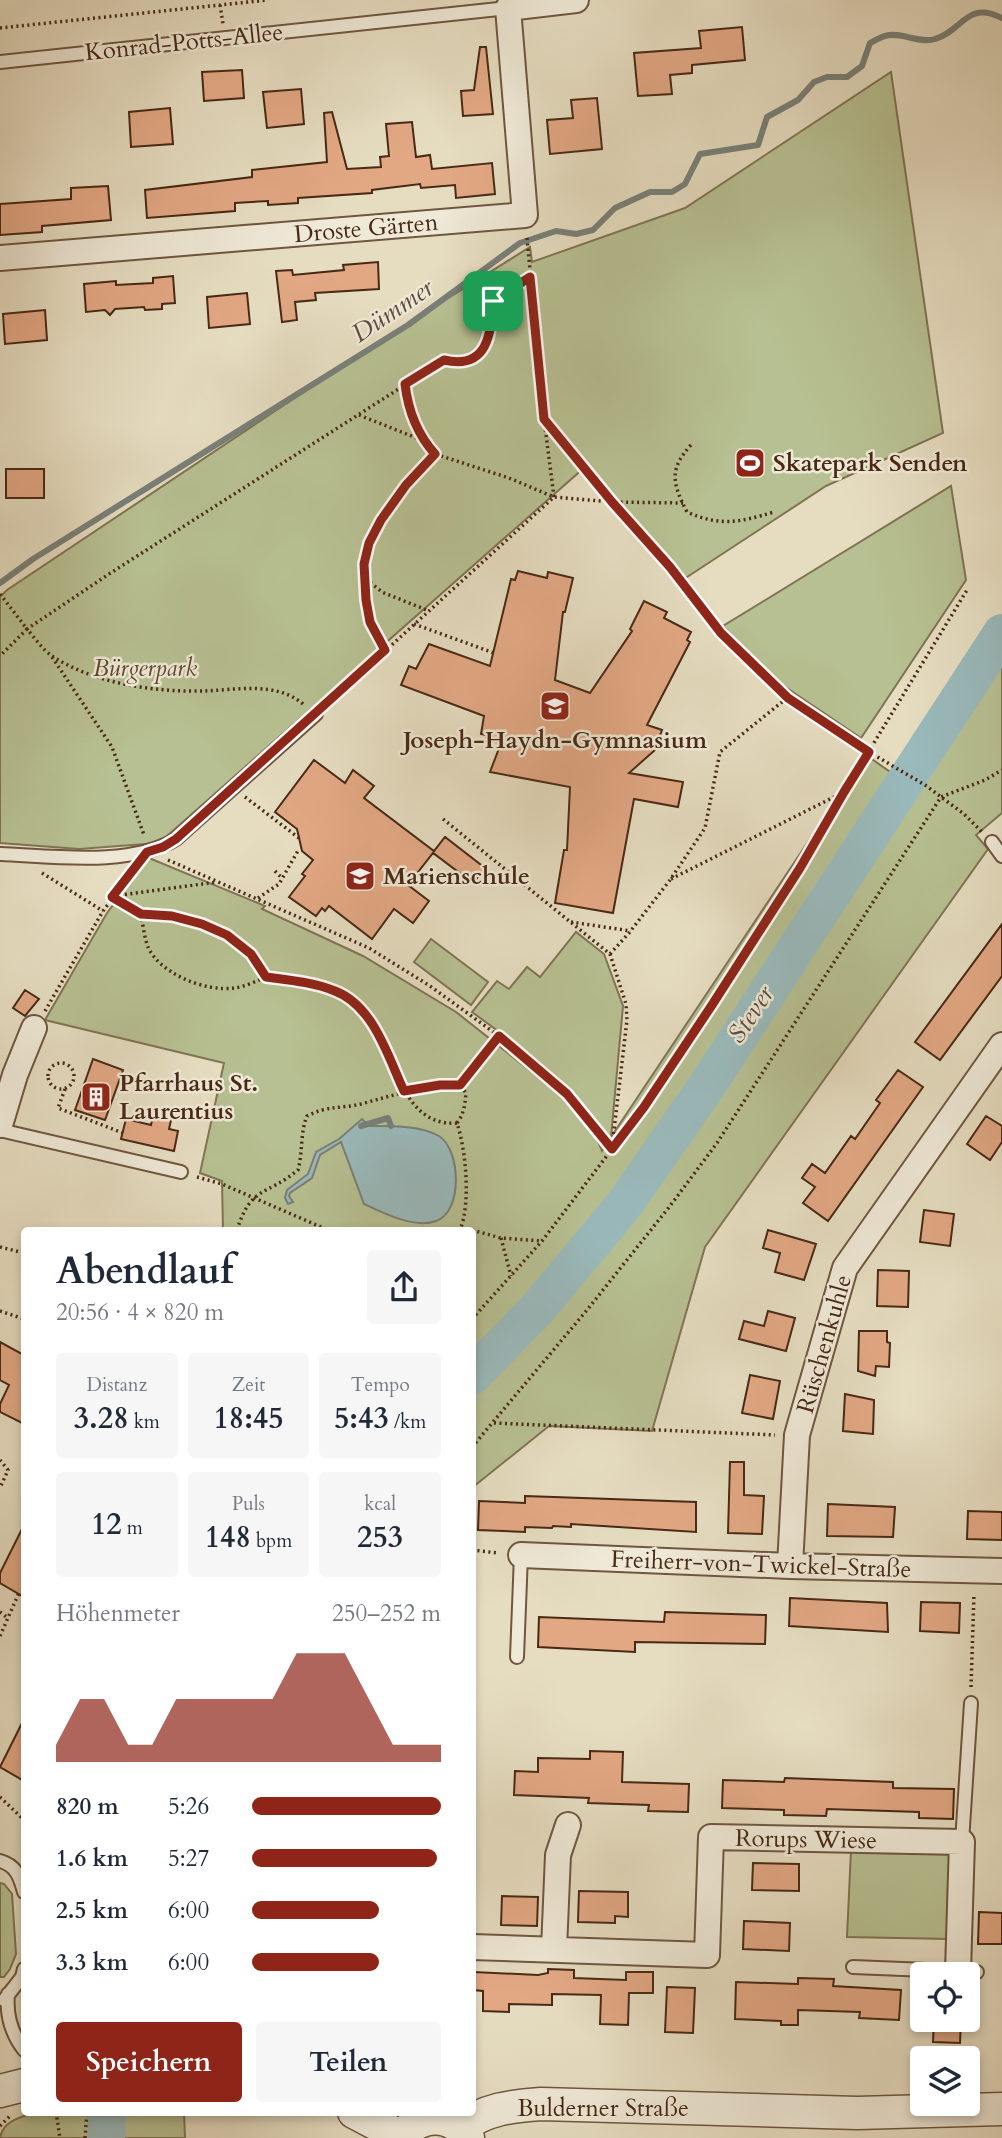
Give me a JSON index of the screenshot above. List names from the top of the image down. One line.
{"streets":{"street":["Konrad-Potts-Allee","Droste Gärten","Rüschenkuhle","Freiherr-von-Twickel-Straße","Rorups Wiese","Bulderner Straße"]},"crossings":[["Konrad-Potts-Allee","Droste Gärten"],["Rüschenkuhle","Freiherr-von-Twickel-Straße"]],"water":["Dümmer","Stever"],"parks":["Bürgerpark"],"places":{"sports":["Skatepark Senden"],"school or university":["Joseph-Haydn-Gymnasium","Marienschule"],"building":["Pfarrhaus St. Laurentius"]},"page":{"heading":["Abendlauf","20:56 · 4 × 820 m"],"stats":[["Distanz","3.28 km"],["Zeit","18:45"],["Tempo","5:43 /km"],["12 m"],["Puls","148 bpm"],["kcal","253"]],"chart":["Höhenmeter","250–252 m"],"list":[{"name":"820 m","note":"5:26"},{"name":"1.6 km","note":"5:27"},{"name":"2.5 km","note":"6:00"},{"name":"3.3 km","note":"6:00"}],"buttons":["Speichern","Teilen"]}}
